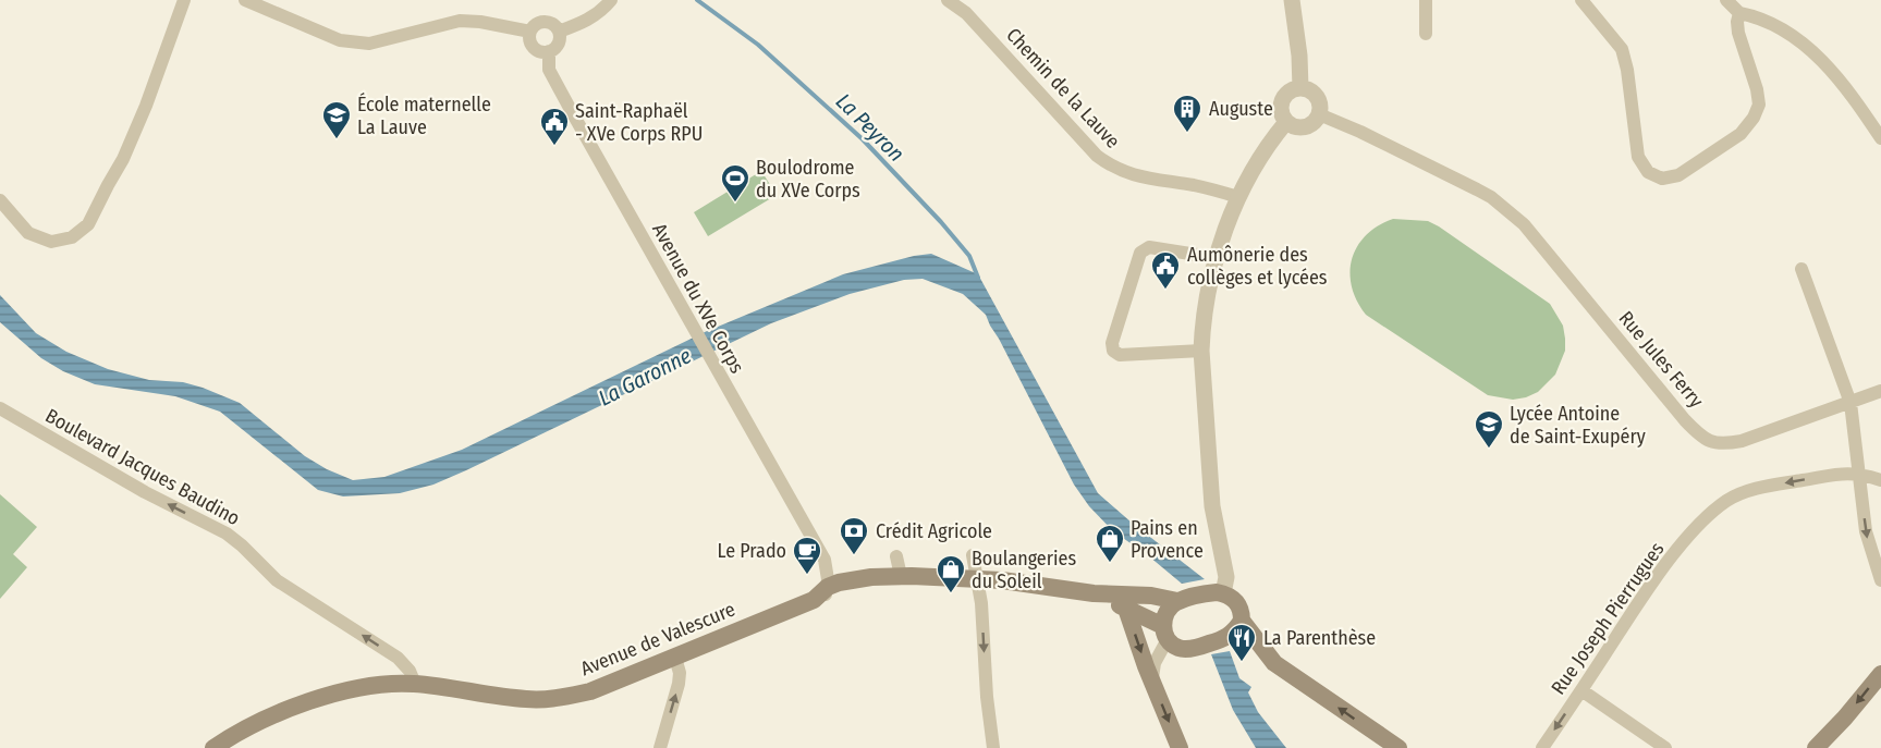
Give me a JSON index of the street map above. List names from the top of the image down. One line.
{"streets":{"main road":["Avenue de Valescure"],"street":["Chemin de la Lauve","Avenue du XVe Corps","Rue Jules Ferry","Boulevard Jacques Baudino","Rue Joseph Pierrugues"]},"crossings":[["Avenue du XVe Corps","Avenue de Valescure"],["Boulevard Jacques Baudino","Avenue de Valescure"]],"one_way":["Boulevard Jacques Baudino","Rue Joseph Pierrugues"],"water":["La Peyron","La Garonne"],"places":{"building":["Auguste"],"school or university":["École maternelle La Lauve","Lycée Antoine de Saint-Exupéry"],"public building":["Saint-Raphaël - XVe Corps RPU","Aumônerie des collèges et lycées"],"sports":["Boulodrome du XVe Corps"],"bank":["Crédit Agricole"],"shop":["Pains en Provence","Boulangeries du Soleil"],"cafe":["Le Prado"],"restaurant":["La Parenthèse"]}}
